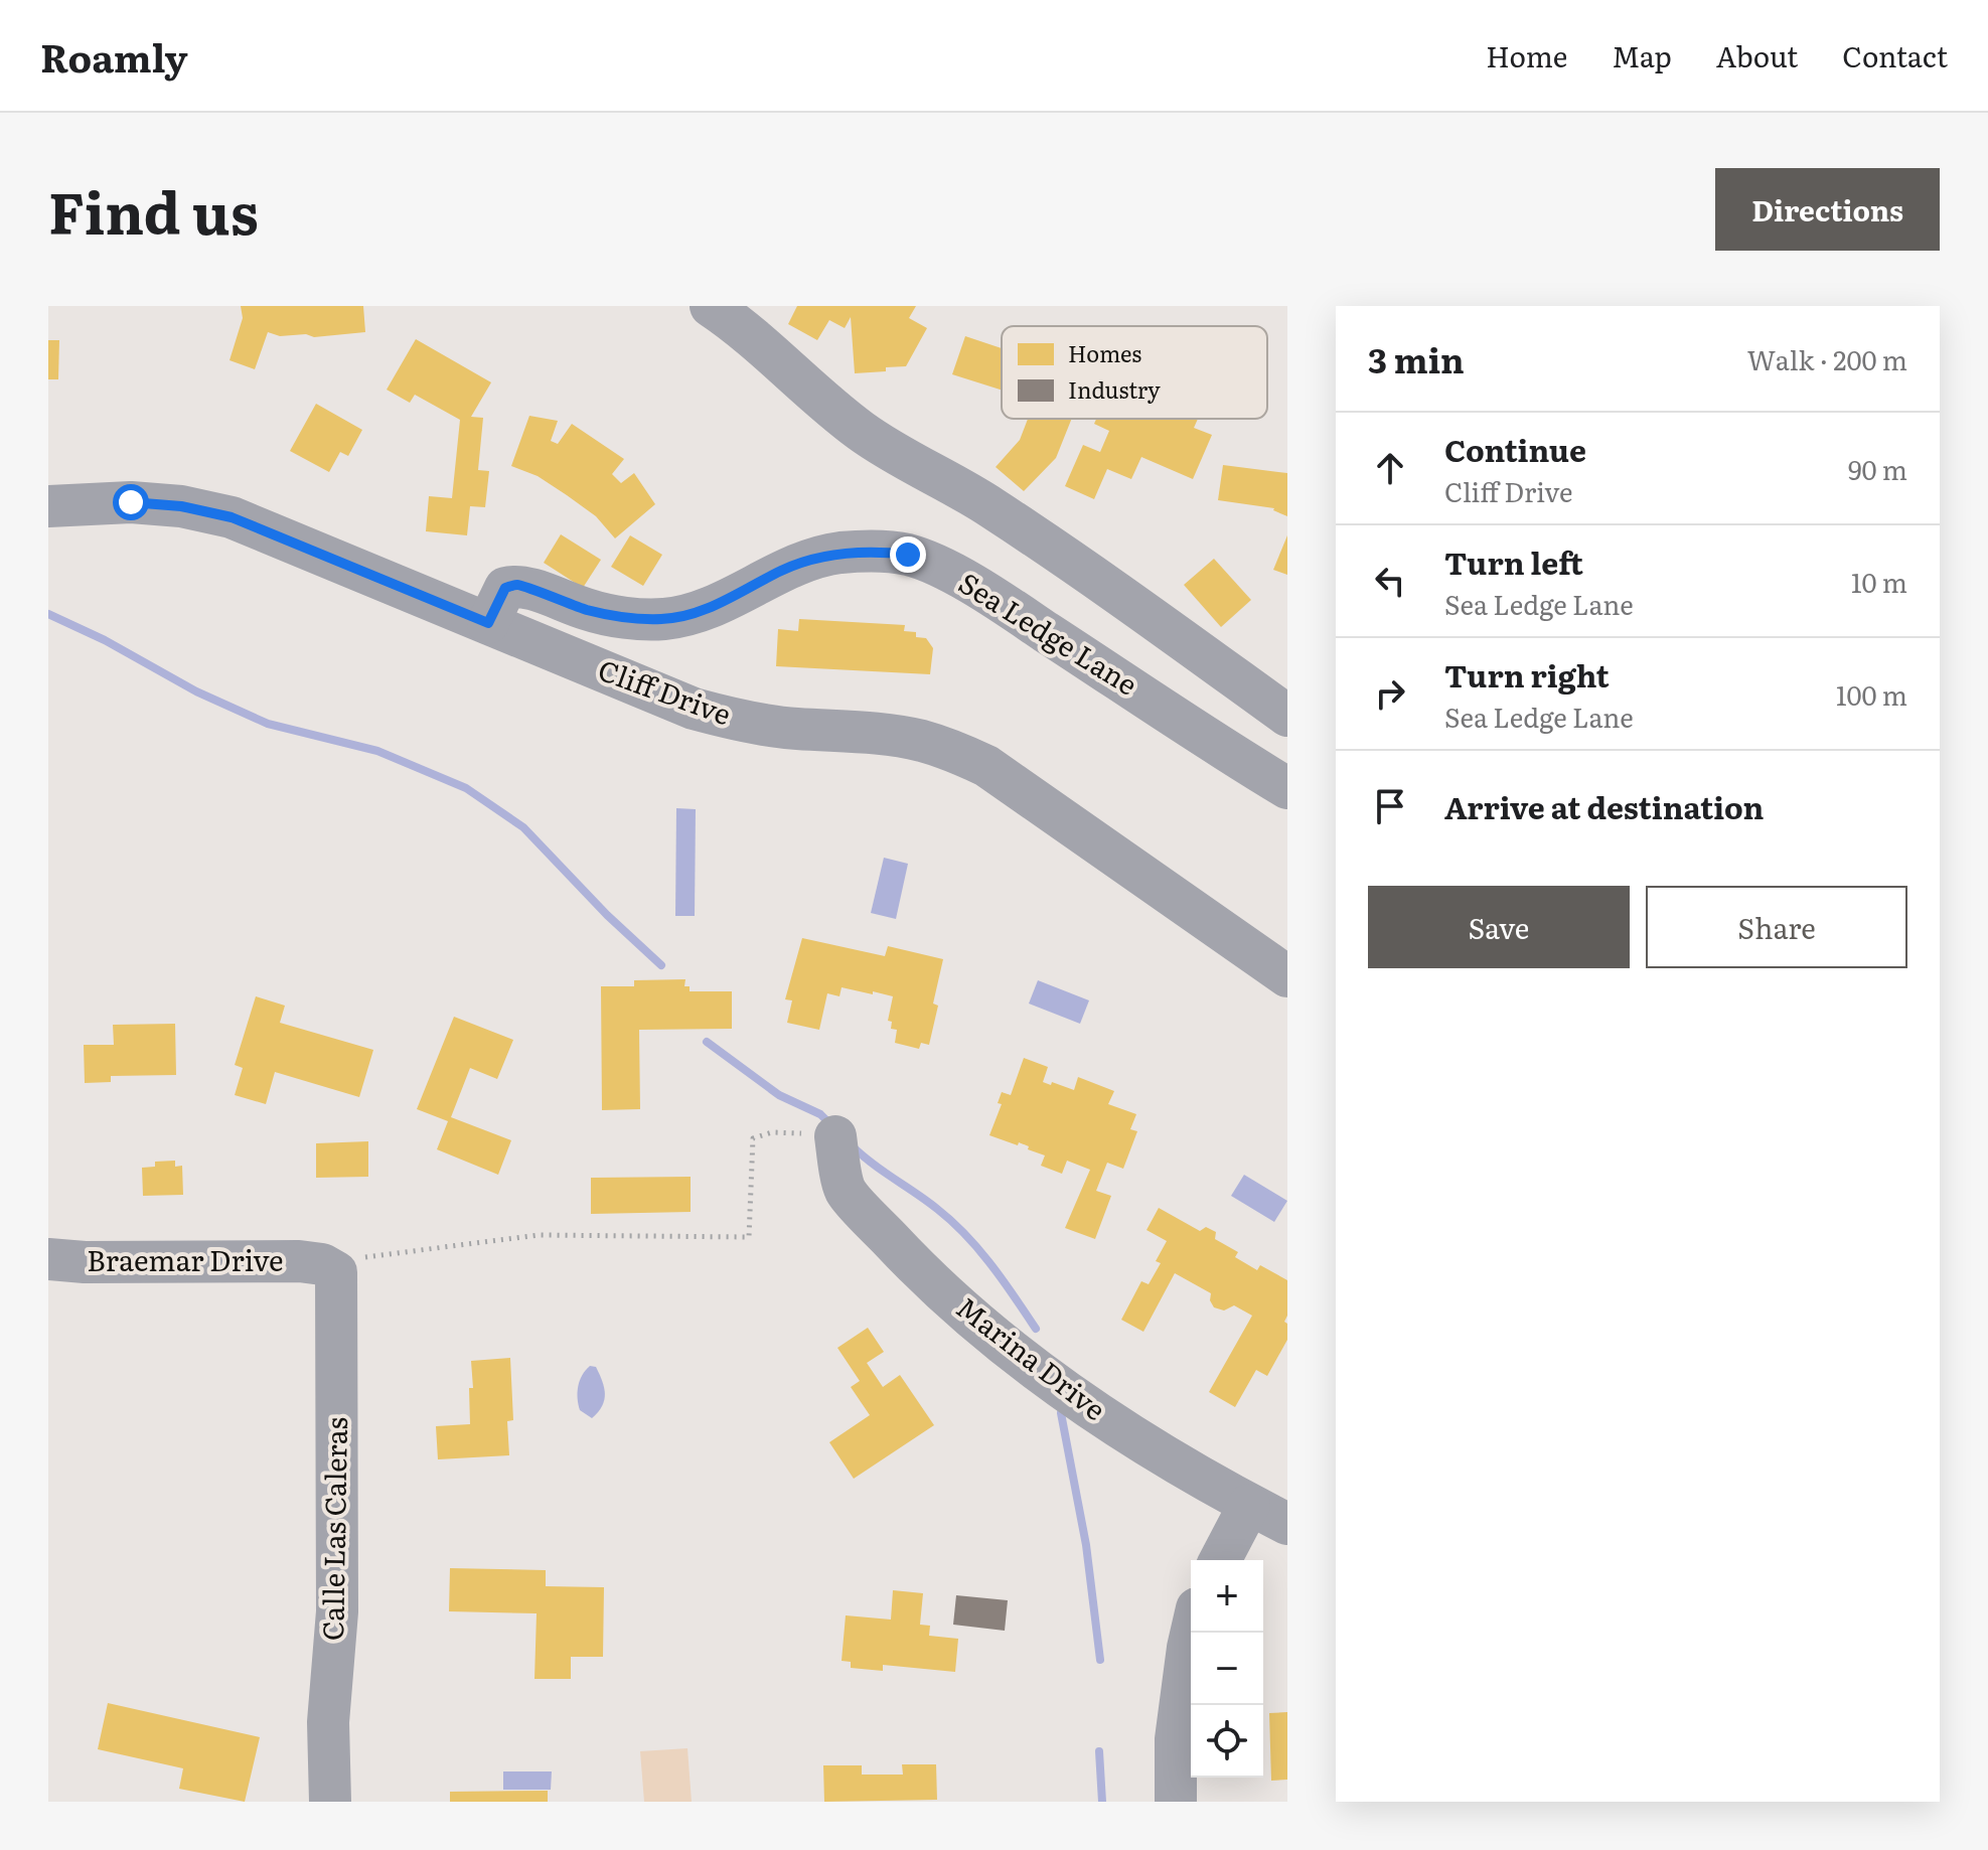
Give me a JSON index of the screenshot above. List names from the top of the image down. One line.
{"streets":{"street":["Sea Ledge Lane","Cliff Drive","Braemar Drive","Marina Drive","Calle Las Caleras"]},"crossings":[["Sea Ledge Lane","Cliff Drive"],["Braemar Drive","Calle Las Caleras"]],"legend":["Homes","Industry"],"page":{"header":"Roamly","nav":["Home","Map","About","Contact"],"title":"Find us","buttons":["Directions",["Save","Share"]],"heading":["3 min","Walk · 200 m"],"list":[["Continue","Cliff Drive","90 m"],["Turn left","Sea Ledge Lane","10 m"],["Turn right","Sea Ledge Lane","100 m"],"Arrive at destination"],"map_buttons":["+","−"]}}
